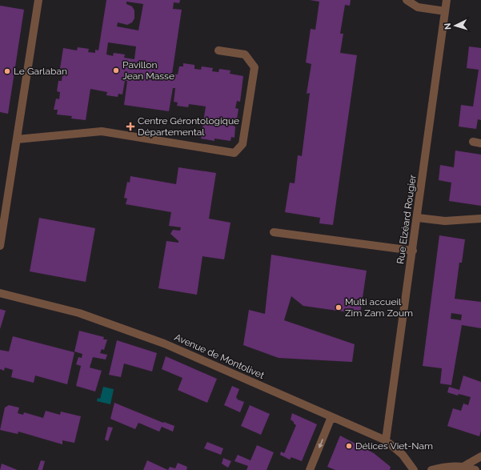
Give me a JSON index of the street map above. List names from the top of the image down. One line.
{"streets":{"street":["Rue Elzéard Rougier","Avenue de Montolivet"]},"crossings":[["Rue Elzéard Rougier","Avenue de Montolivet"]],"places":{"other":["Pavillon Jean Masse","Le Garlaban","Multi accueil Zim Zam Zoum","Délices Viet-Nam"],"health":["Centre Gérontologique Départemental"]},"north":"left"}
